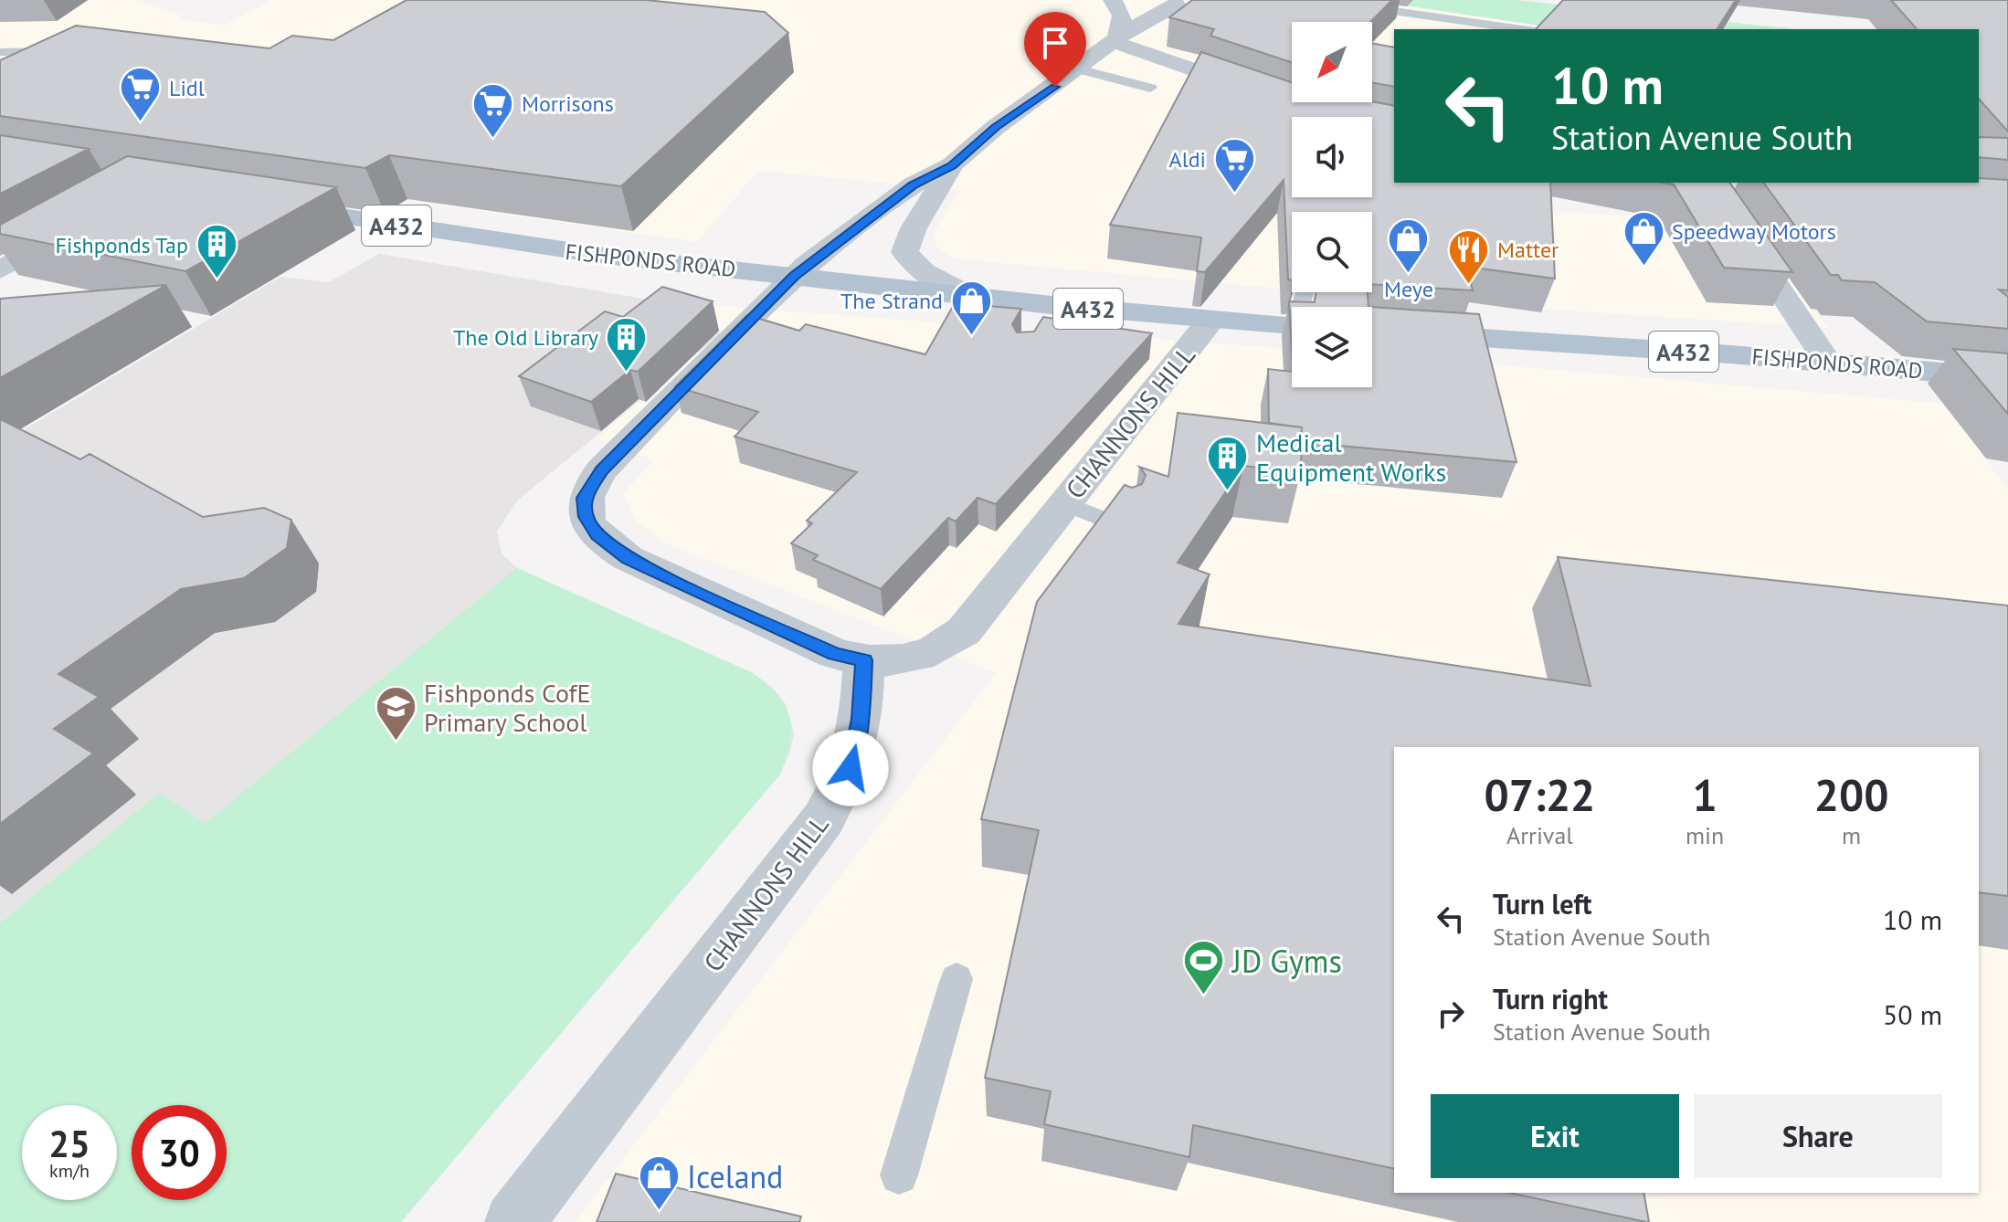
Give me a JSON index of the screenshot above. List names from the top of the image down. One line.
{"streets":{"main road":["A432","FISHPONDS ROAD"],"street":["CHANNONS HILL"]},"crossings":[["FISHPONDS ROAD","CHANNONS HILL"]],"places":{"supermarket":["Lidl","Morrisons","Aldi"],"shop":["Speedway Motors","Meye","The Strand","Iceland"],"building":["Fishponds Tap","The Old Library","Medical Equipment Works"],"restaurant":["Matter"],"school or university":["Fishponds CofE Primary School"],"sports":["JD Gyms"]},"north":"bottom left","page":{"turn":["10 m","Station Avenue South"],"eta":["07:22","Arrival","1","min","200","m"],"list":[{"name":"Turn left","note":"Station Avenue South","value":"10 m"},{"name":"Turn right","note":"Station Avenue South","value":"50 m"}],"buttons":["Exit","Share"],"speed":"25 km/h","limit":"30"}}
